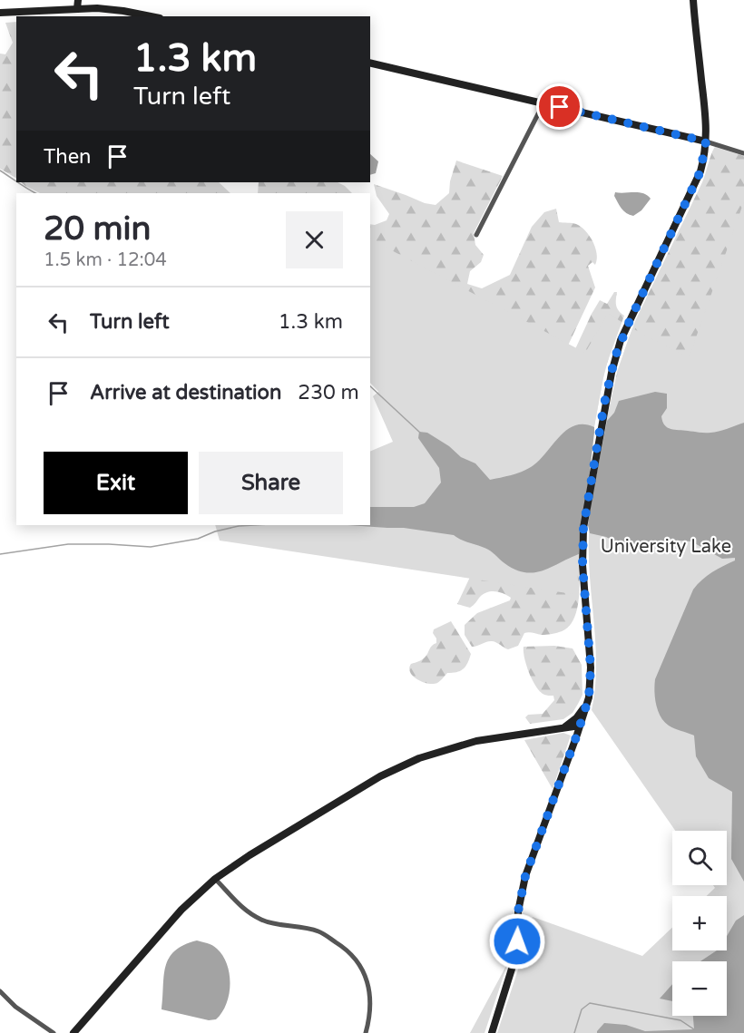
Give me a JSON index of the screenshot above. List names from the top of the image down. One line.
{"parks":["University Lake"],"page":{"turn":["1.3 km","Turn left"],"then":"Then","heading":["20 min","1.5 km · 12:04"],"list":[{"name":"Turn left","value":"1.3 km"},{"name":"Arrive at destination","value":"230 m"}],"buttons":["Exit","Share"],"map_buttons":["+","−"]}}
